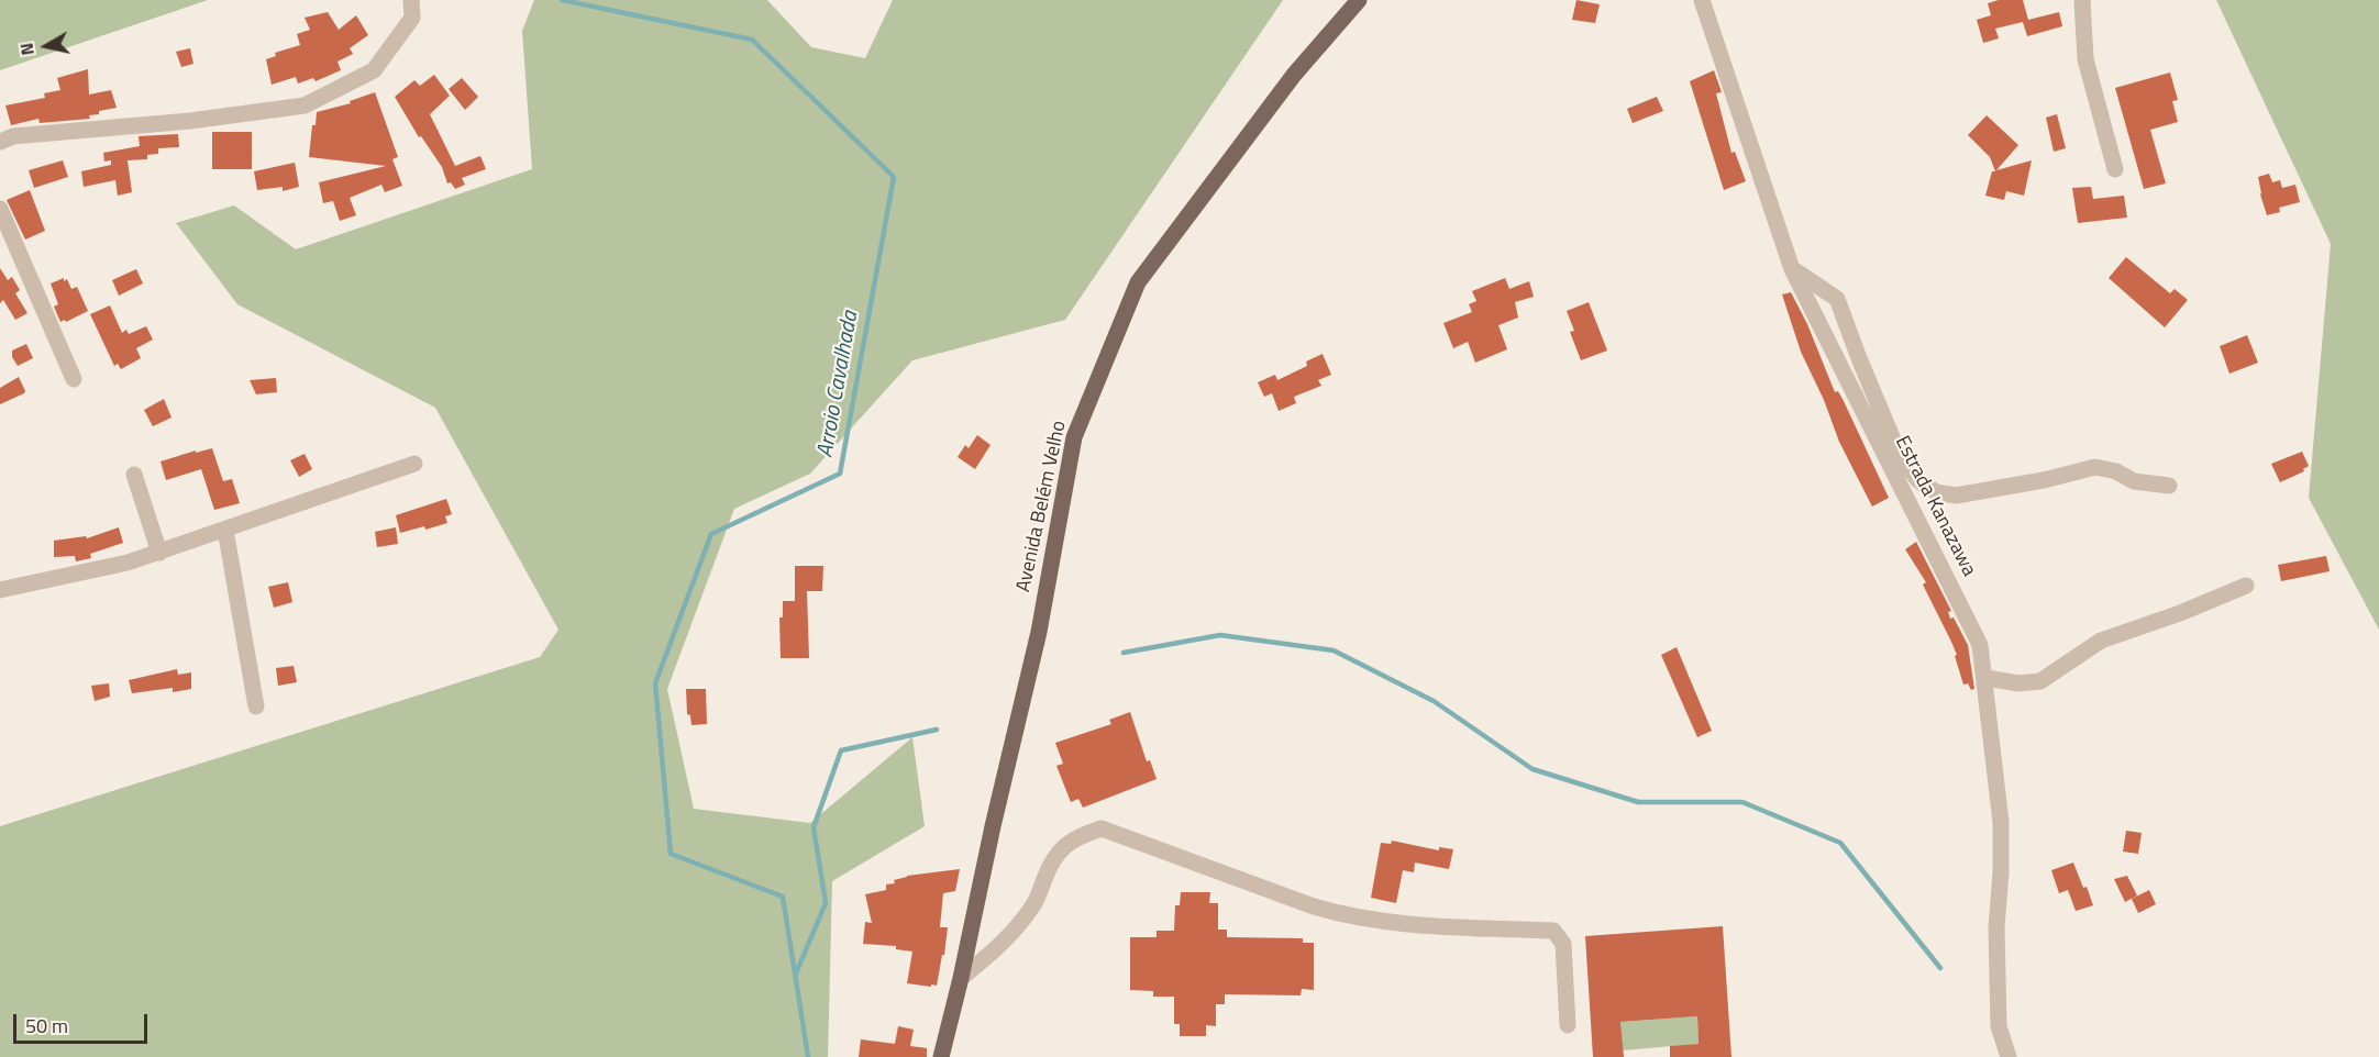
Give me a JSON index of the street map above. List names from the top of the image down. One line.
{"streets":{"main road":["Avenida Belém Velho"],"street":["Estrada Kanazawa"]},"water":["Arroio Cavalhada"],"scale_bar":"50 m","north":"left"}
